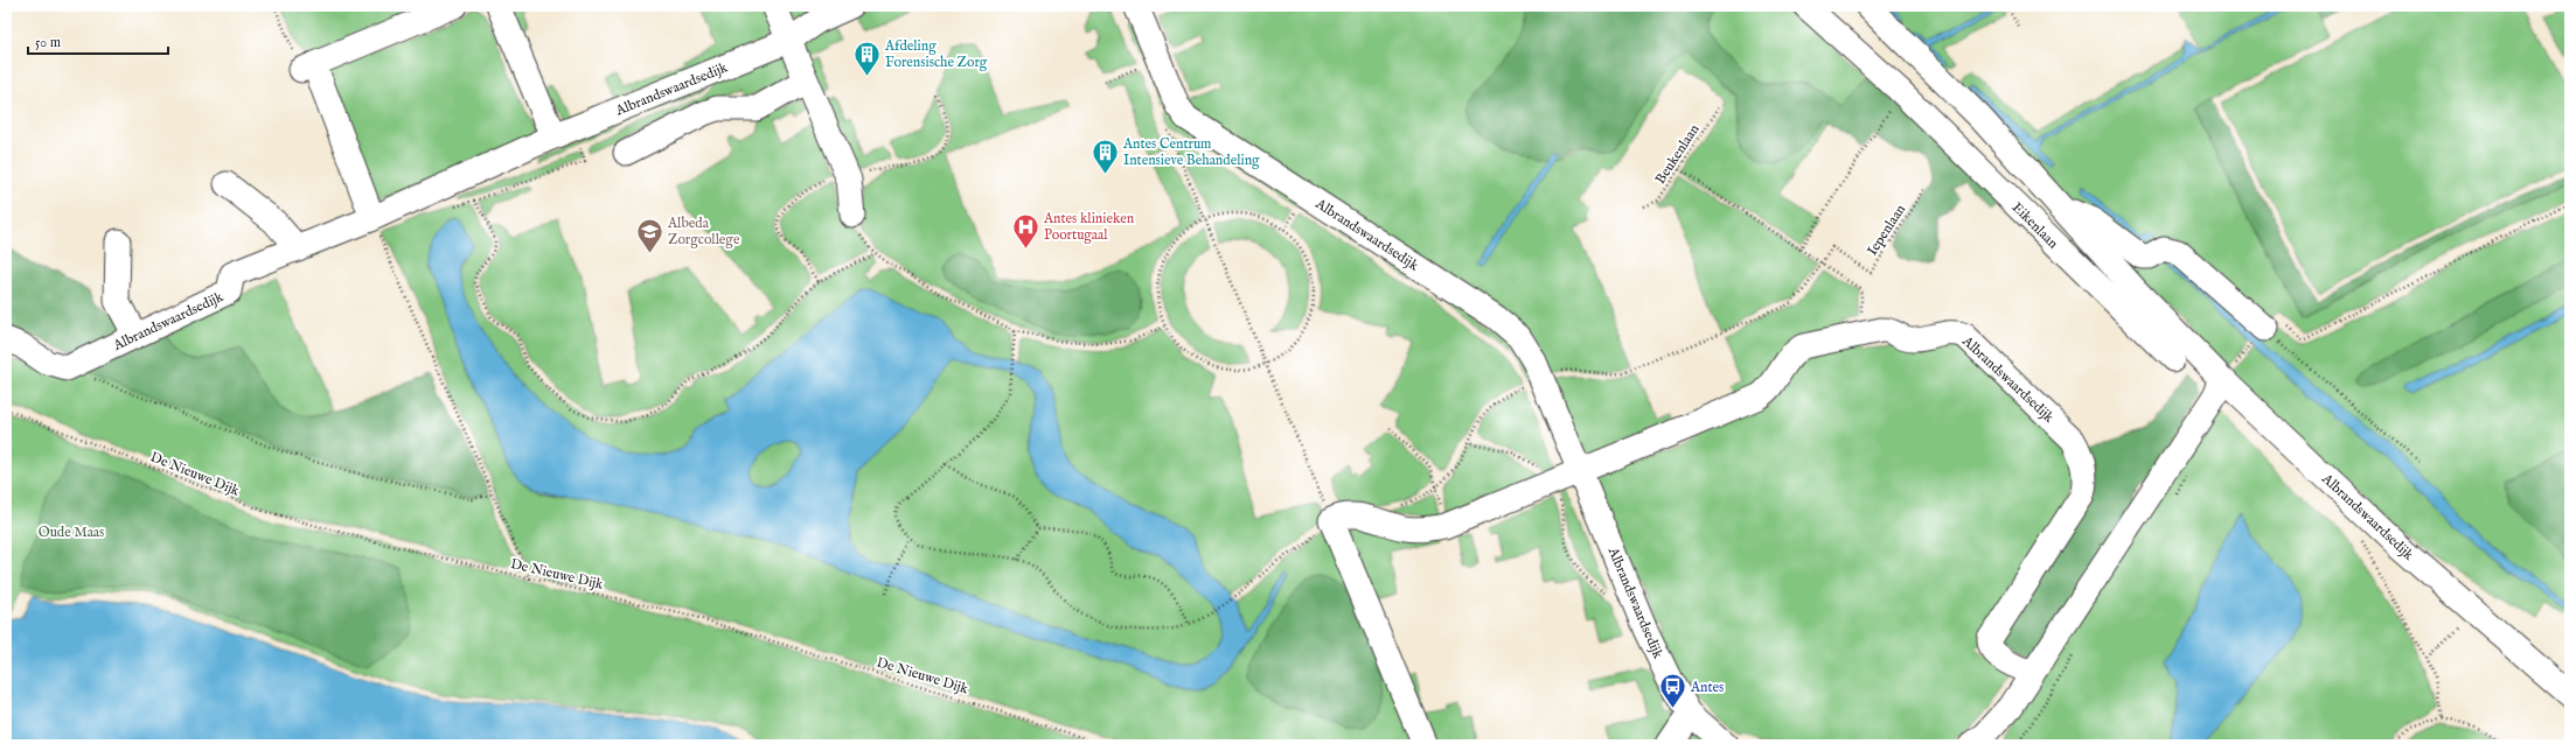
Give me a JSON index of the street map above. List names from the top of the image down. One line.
{"streets":{"street":["Albrandswaardsedijk","Eikenlaan"],"path":["Beukenlaan","Iepenlaan","De Nieuwe Dijk"]},"parks":["Oude Maas"],"places":{"building":["Afdeling Forensische Zorg","Antes Centrum Intensieve Behandeling"],"hospital":["Antes klinieken Poortugaal"],"school or university":["Albeda Zorgcollege"],"bus stop":["Antes"]},"scale_bar":"50 m"}
